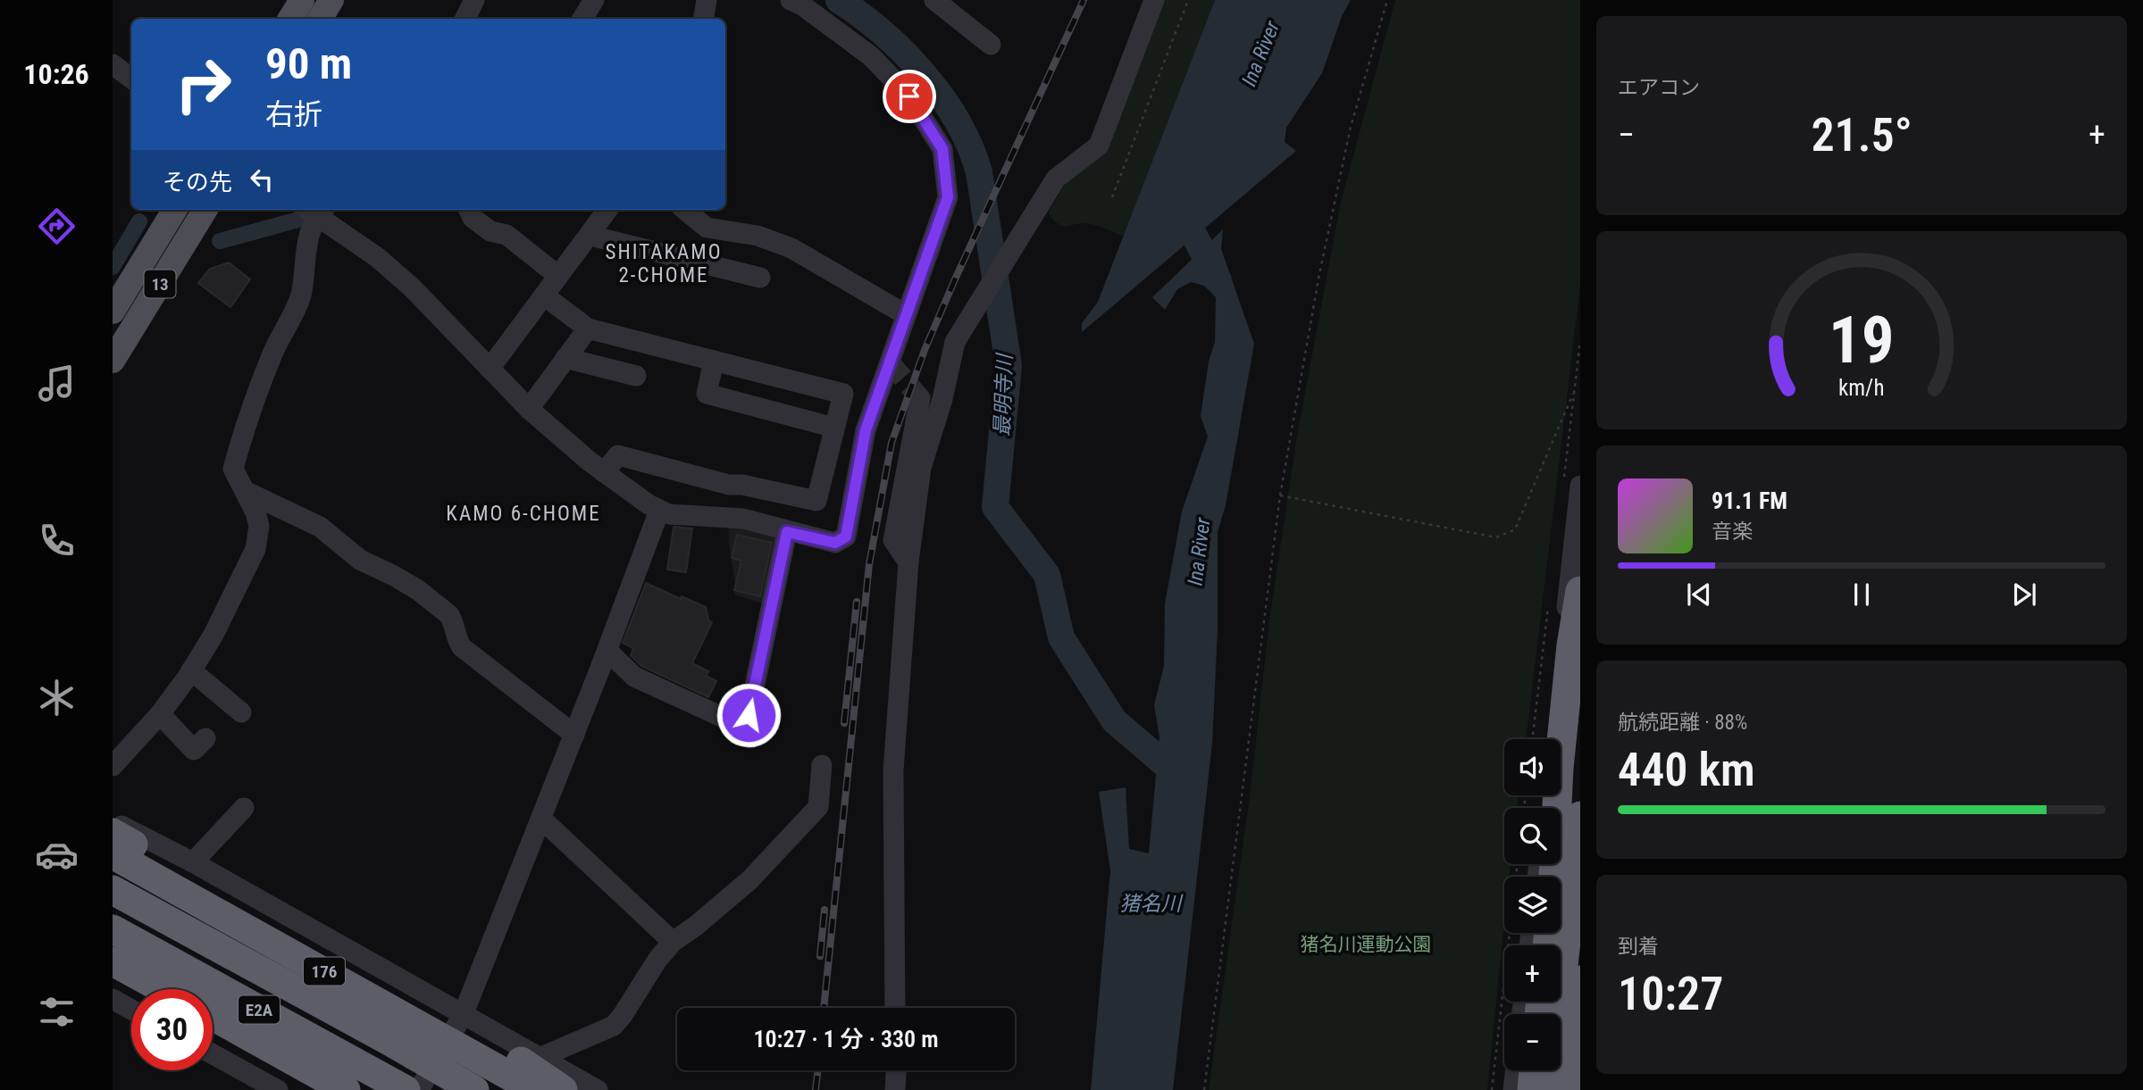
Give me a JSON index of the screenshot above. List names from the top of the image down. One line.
{"streets":{"highway":["176","E2A"],"main road":["13"]},"districts":["SHITAKAMO 2-CHOME","KAMO 6-CHOME"],"water":["Ina River","最明寺川","猪名川"],"parks":["猪名川運動公園"],"page":{"tabs":"10:26","tile":["エアコン",["航続距離 · 88%","440 km"],["到着","10:27"]],"turn":["90 m","右折"],"heat":["−","21.5°","+"],"then":"その先","song":["91.1 FM","音楽"],"map_buttons":["+","−"],"limit":"30","trip":"10:27 · 1 分 · 330 m","gauge":["19","km/h"]}}
